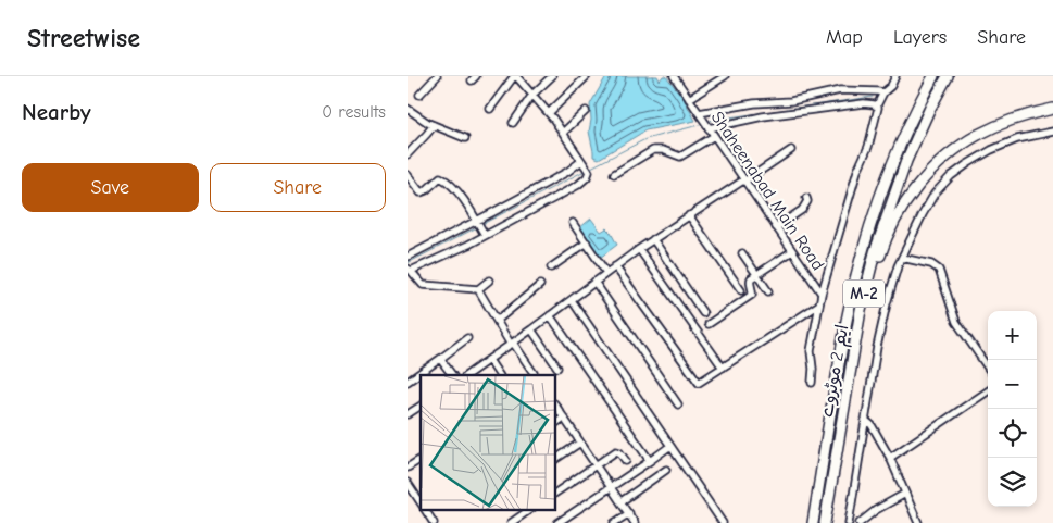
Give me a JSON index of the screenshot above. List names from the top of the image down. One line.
{"streets":{"highway":["M-2","ایم 2 موٹروے"],"street":["Shaheenabad Main Road"]},"page":{"header":"Streetwise","nav":["Map","Layers","Share"],"heading":["Nearby","0 results"],"buttons":["Save","Share"],"map_buttons":["+","−"]}}
